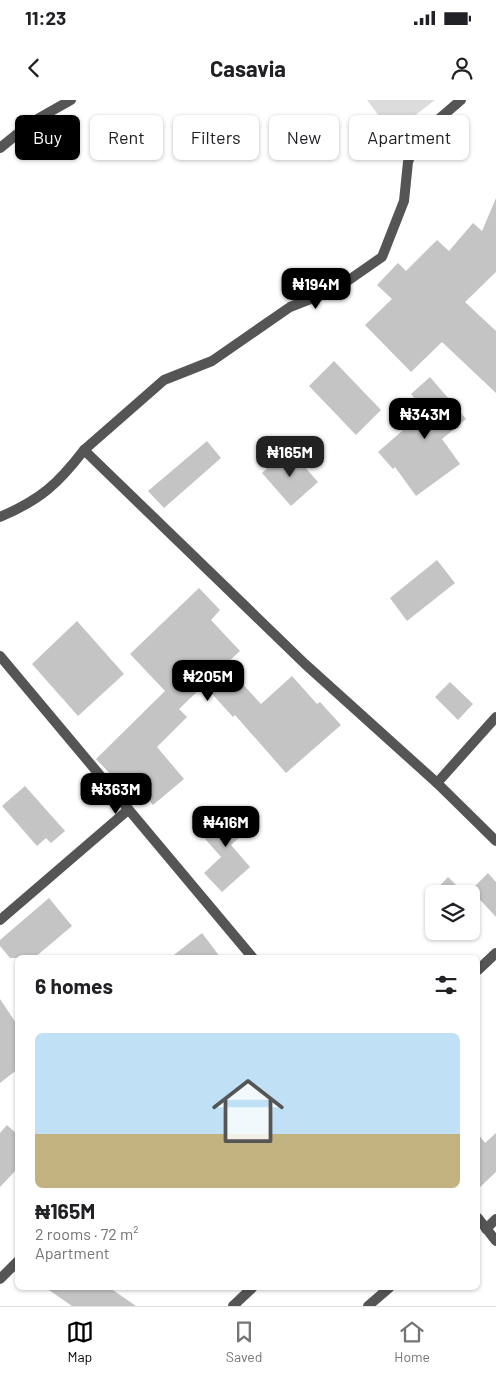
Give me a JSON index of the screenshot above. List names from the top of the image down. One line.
{"page":{"status":"11:23","header":"Casavia","chip":["Buy","Rent","Filters","New","Apartment"],"price":["₦194M","₦343M","₦165M","₦205M","₦363M","₦416M"],"heading":"6 homes","list":[{"name":"₦165M","note":"2 rooms · 72 m² · Apartment"}],"tabs":["Map","Saved","Home"]}}
